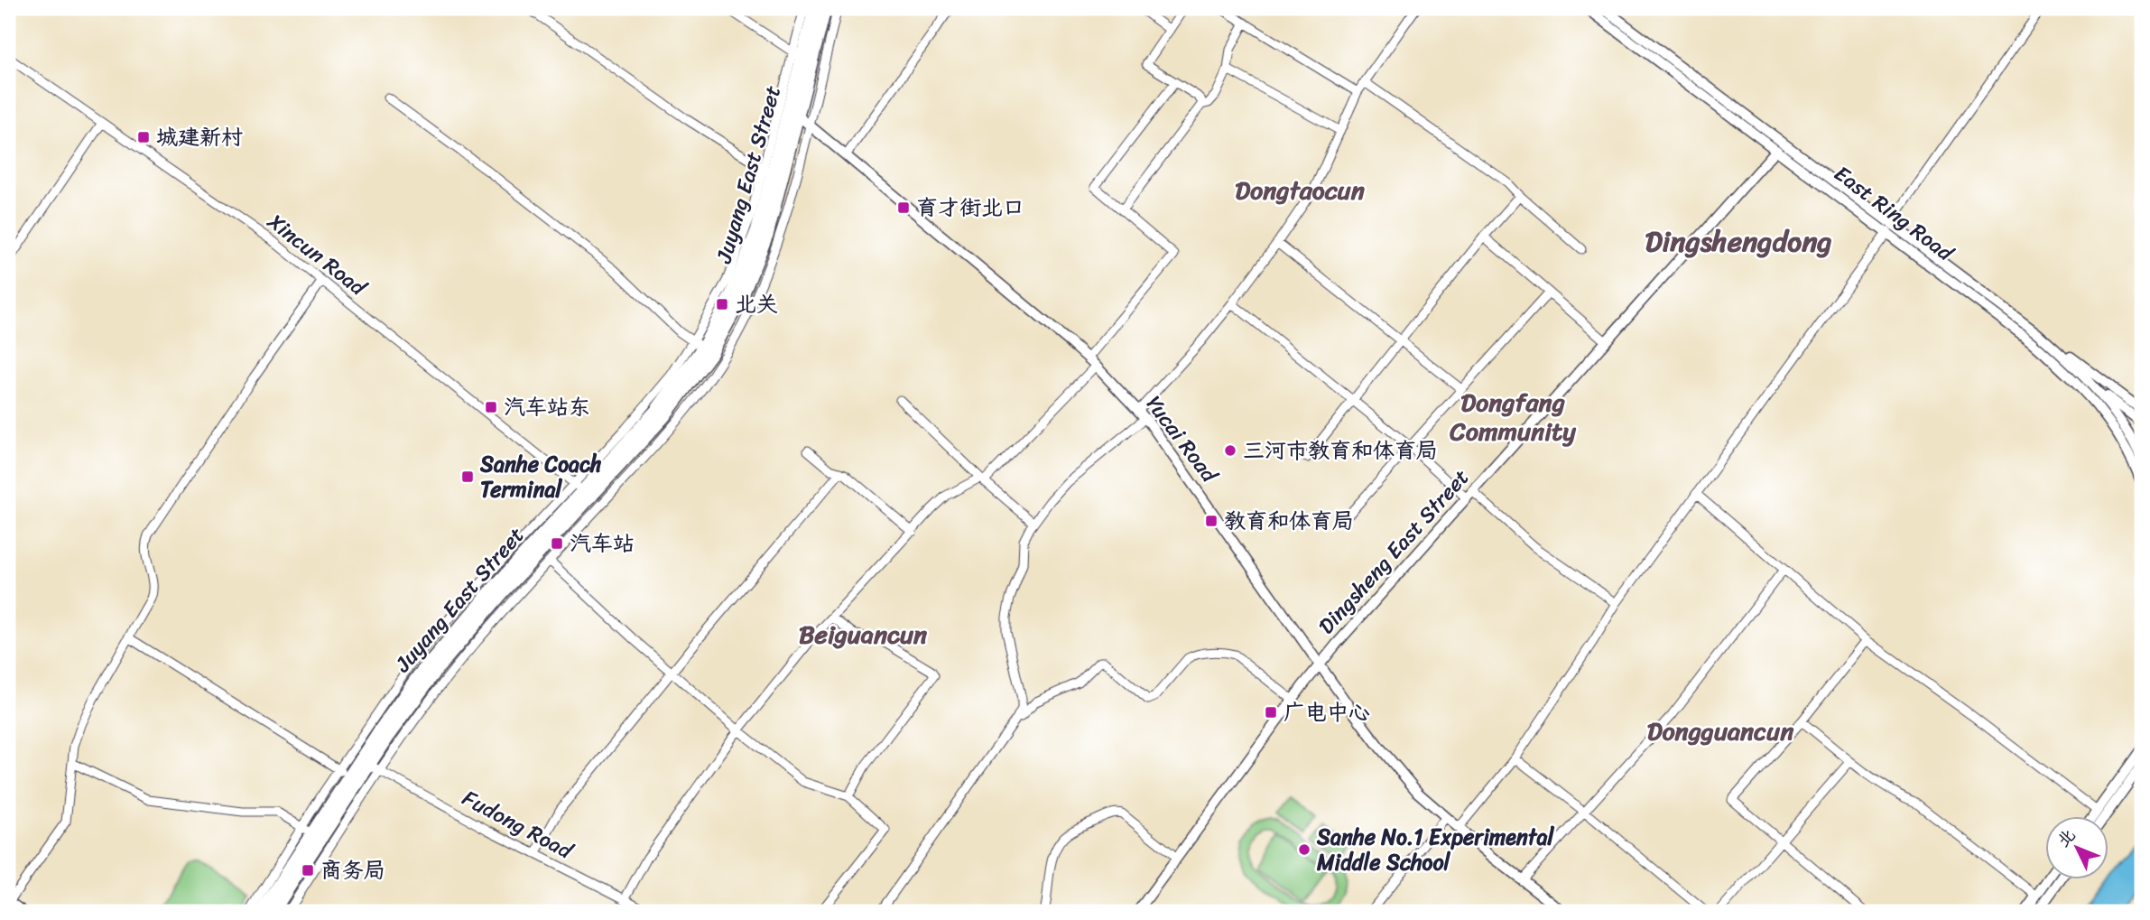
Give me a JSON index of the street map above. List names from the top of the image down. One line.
{"streets":{"highway":["Juyang East Street"],"main road":["East Ring Road","Yucai Road","Dingsheng East Street"],"street":["Xincun Road","Fudong Road"]},"crossings":[["Juyang East Street","Xincun Road"],["Juyang East Street","Yucai Road"],["Juyang East Street","Fudong Road"],["East Ring Road","Dingsheng East Street"],["Yucai Road","Dingsheng East Street"]],"districts":["Dongtaocun","Dingshengdong","Dongfang Community","Beiguancun","Dongguancun"],"places":{"transit":["城建新村","育才街北口","北关","汽车站东","Sanhe Coach Terminal","教育和体育局","汽车站","广电中心","商务局"],"other":["三河市教育和体育局","Sanhe No.1 Experimental Middle School"]},"north":"top left"}
